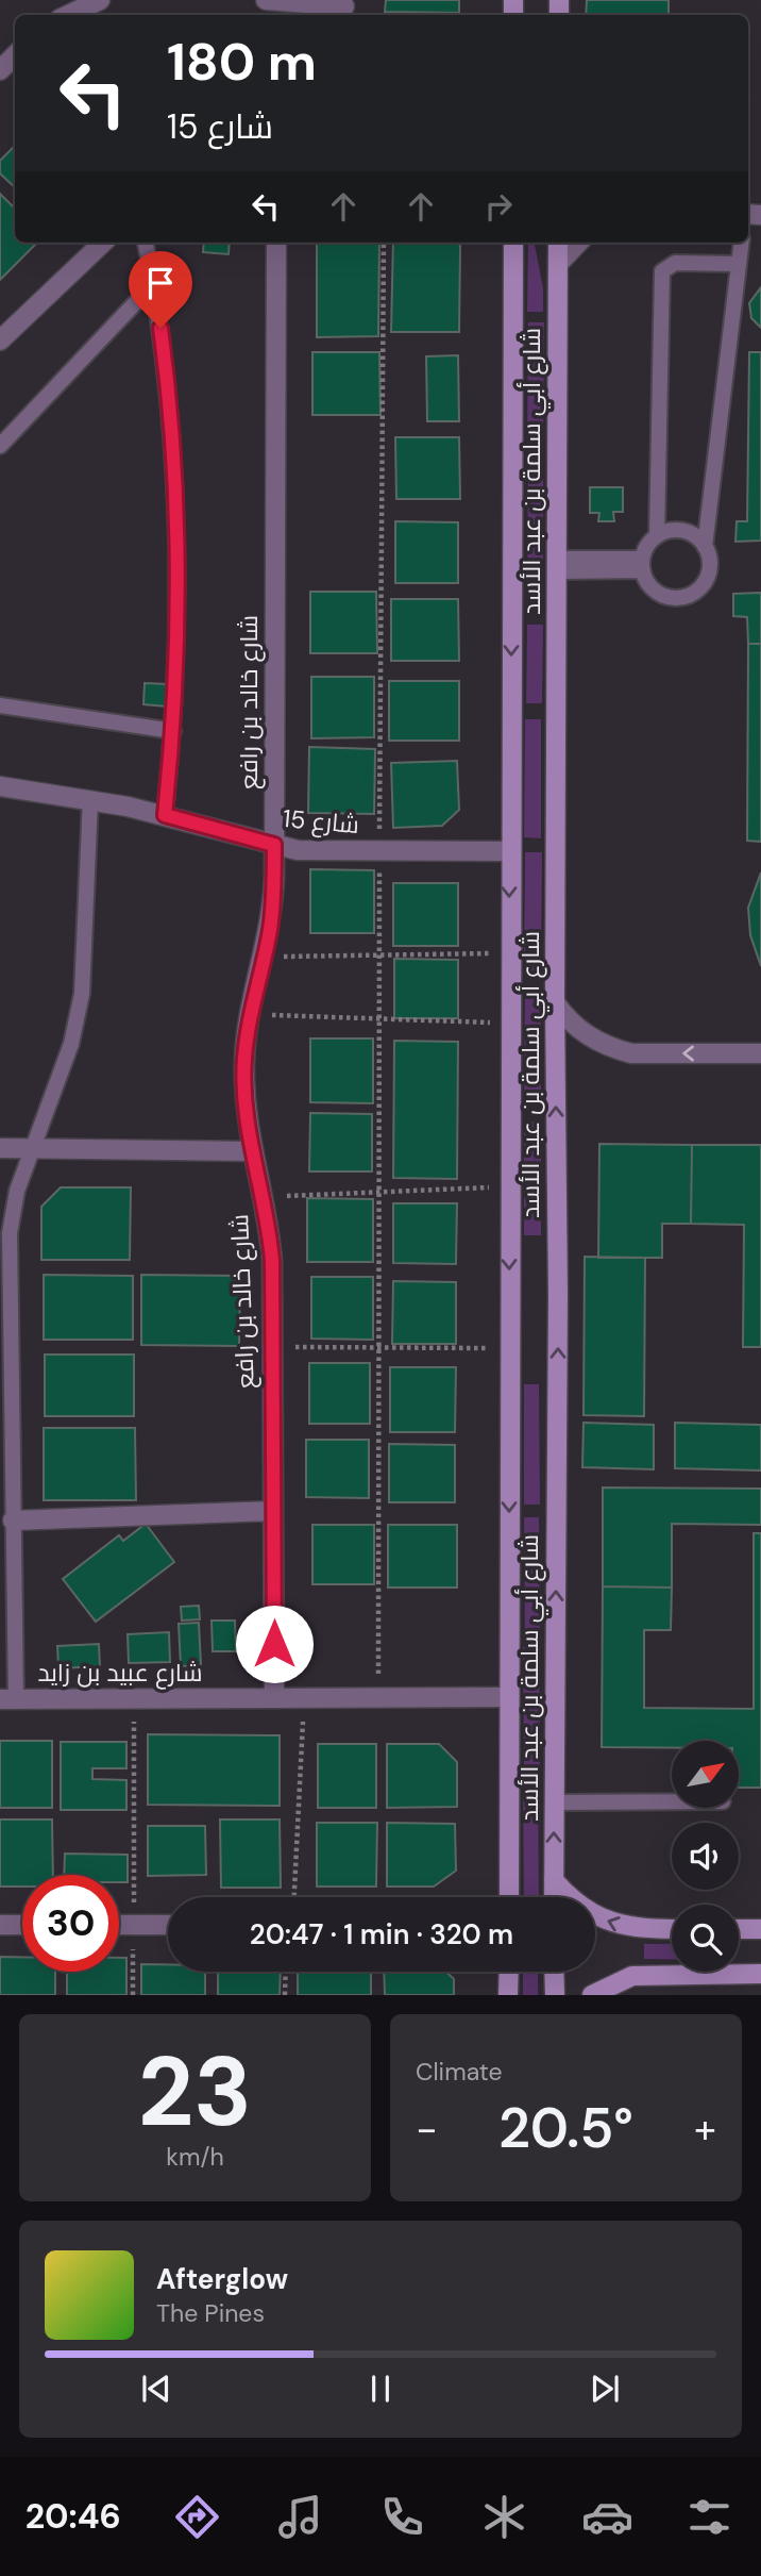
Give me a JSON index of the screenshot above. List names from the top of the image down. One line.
{"streets":{"street":["شارع أبي سلمة بن عبد الأسد","شارع خالد بن رافع","شارع 15","شارع عبيد بن زايد"]},"crossings":[["شارع أبي سلمة بن عبد الأسد","شارع 15"],["شارع أبي سلمة بن عبد الأسد","شارع عبيد بن زايد"],["شارع خالد بن رافع","شارع 15"],["شارع خالد بن رافع","شارع عبيد بن زايد"]],"north":"top right","page":{"turn":["180 m","شارع 15"],"limit":"30","trip":"20:47 · 1 min · 320 m","tile":[["23","km/h"],"Climate"],"heat":["−","20.5°","+"],"song":["Afterglow","The Pines"],"tabs":"20:46"}}
